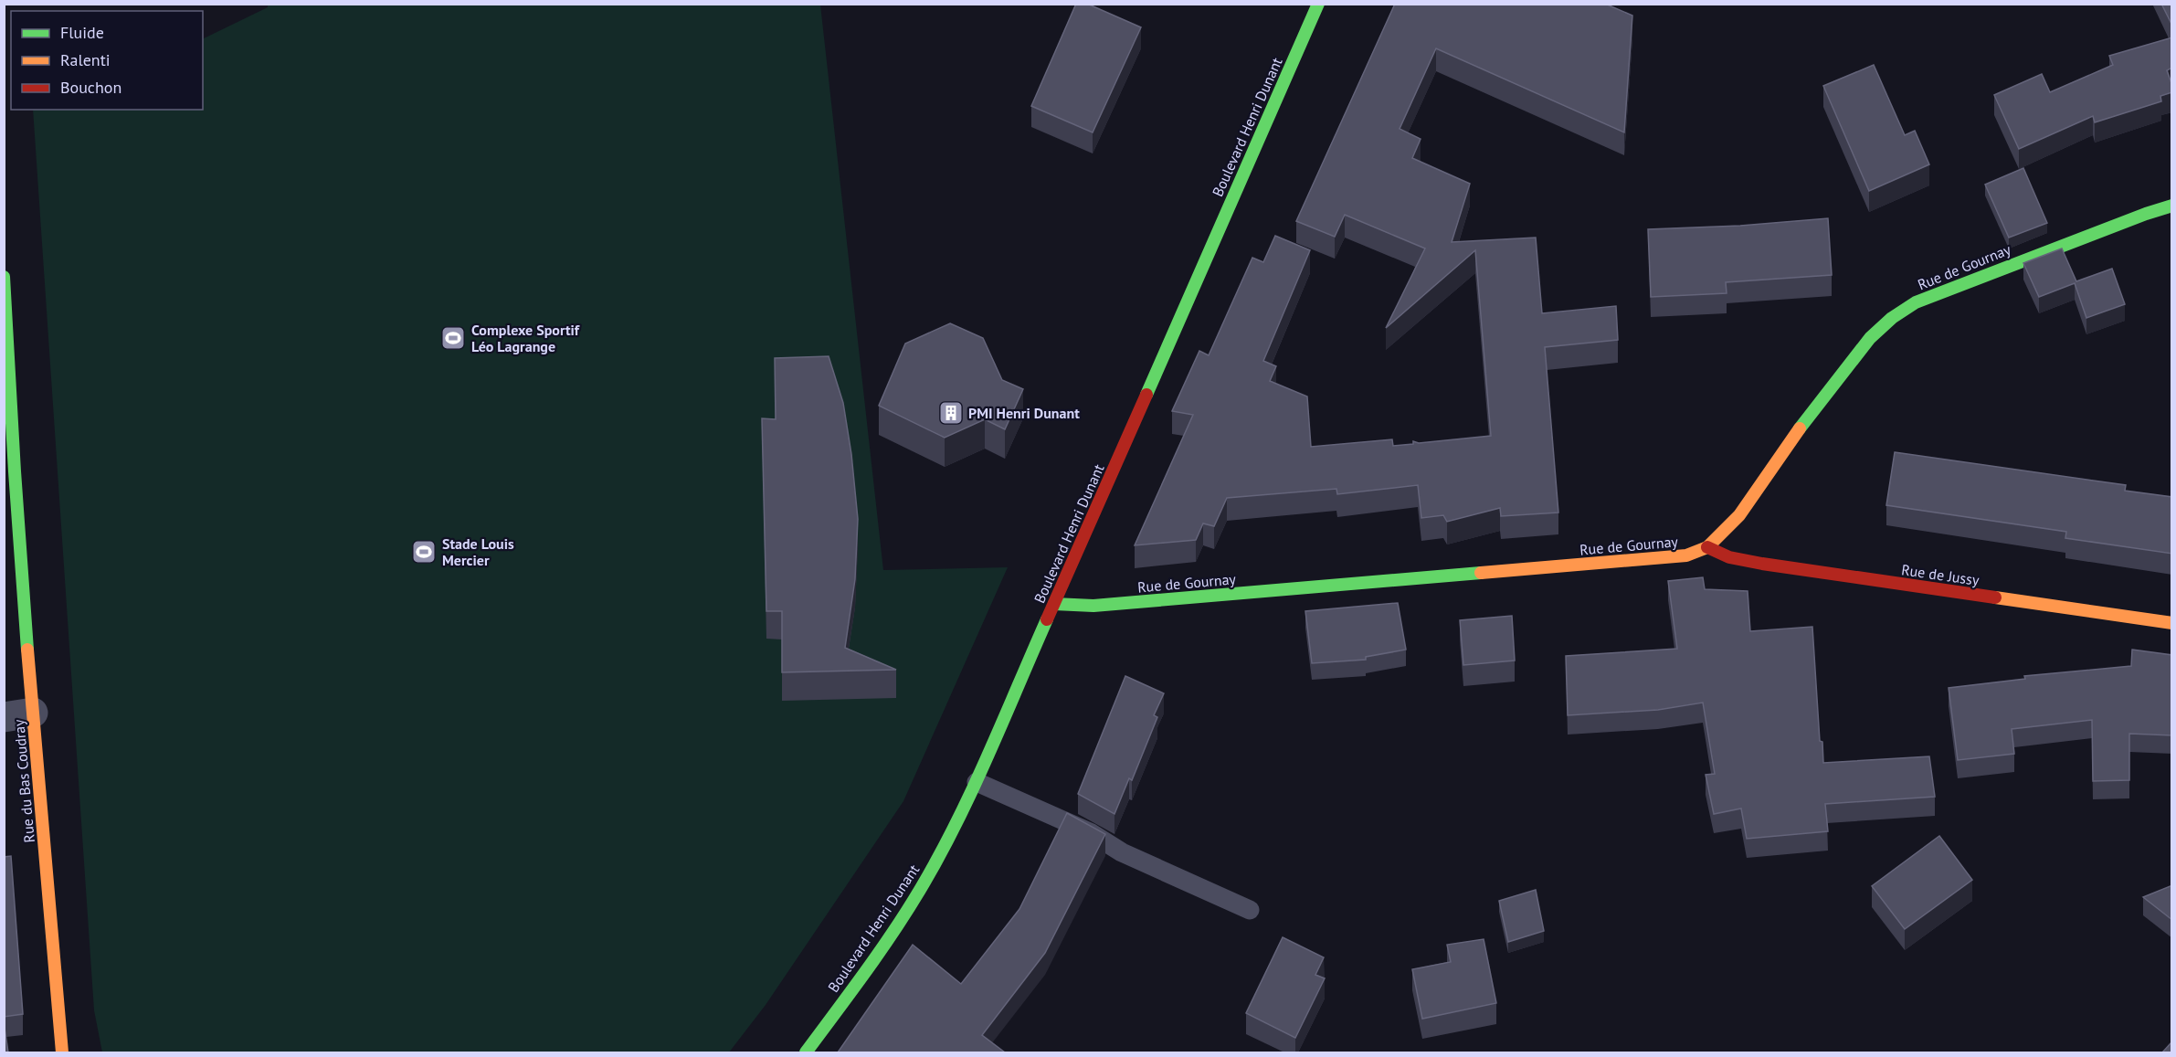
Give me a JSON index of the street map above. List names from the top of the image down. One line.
{"streets":{"street":["Boulevard Henri Dunant","Rue de Gournay","Rue de Jussy","Rue du Bas Coudray"]},"crossings":[["Boulevard Henri Dunant","Rue de Gournay"],["Rue de Gournay","Rue de Jussy"]],"places":{"sports":["Complexe Sportif Léo Lagrange","Stade Louis Mercier"],"building":["PMI Henri Dunant"]},"legend":["Fluide","Ralenti","Bouchon"]}
